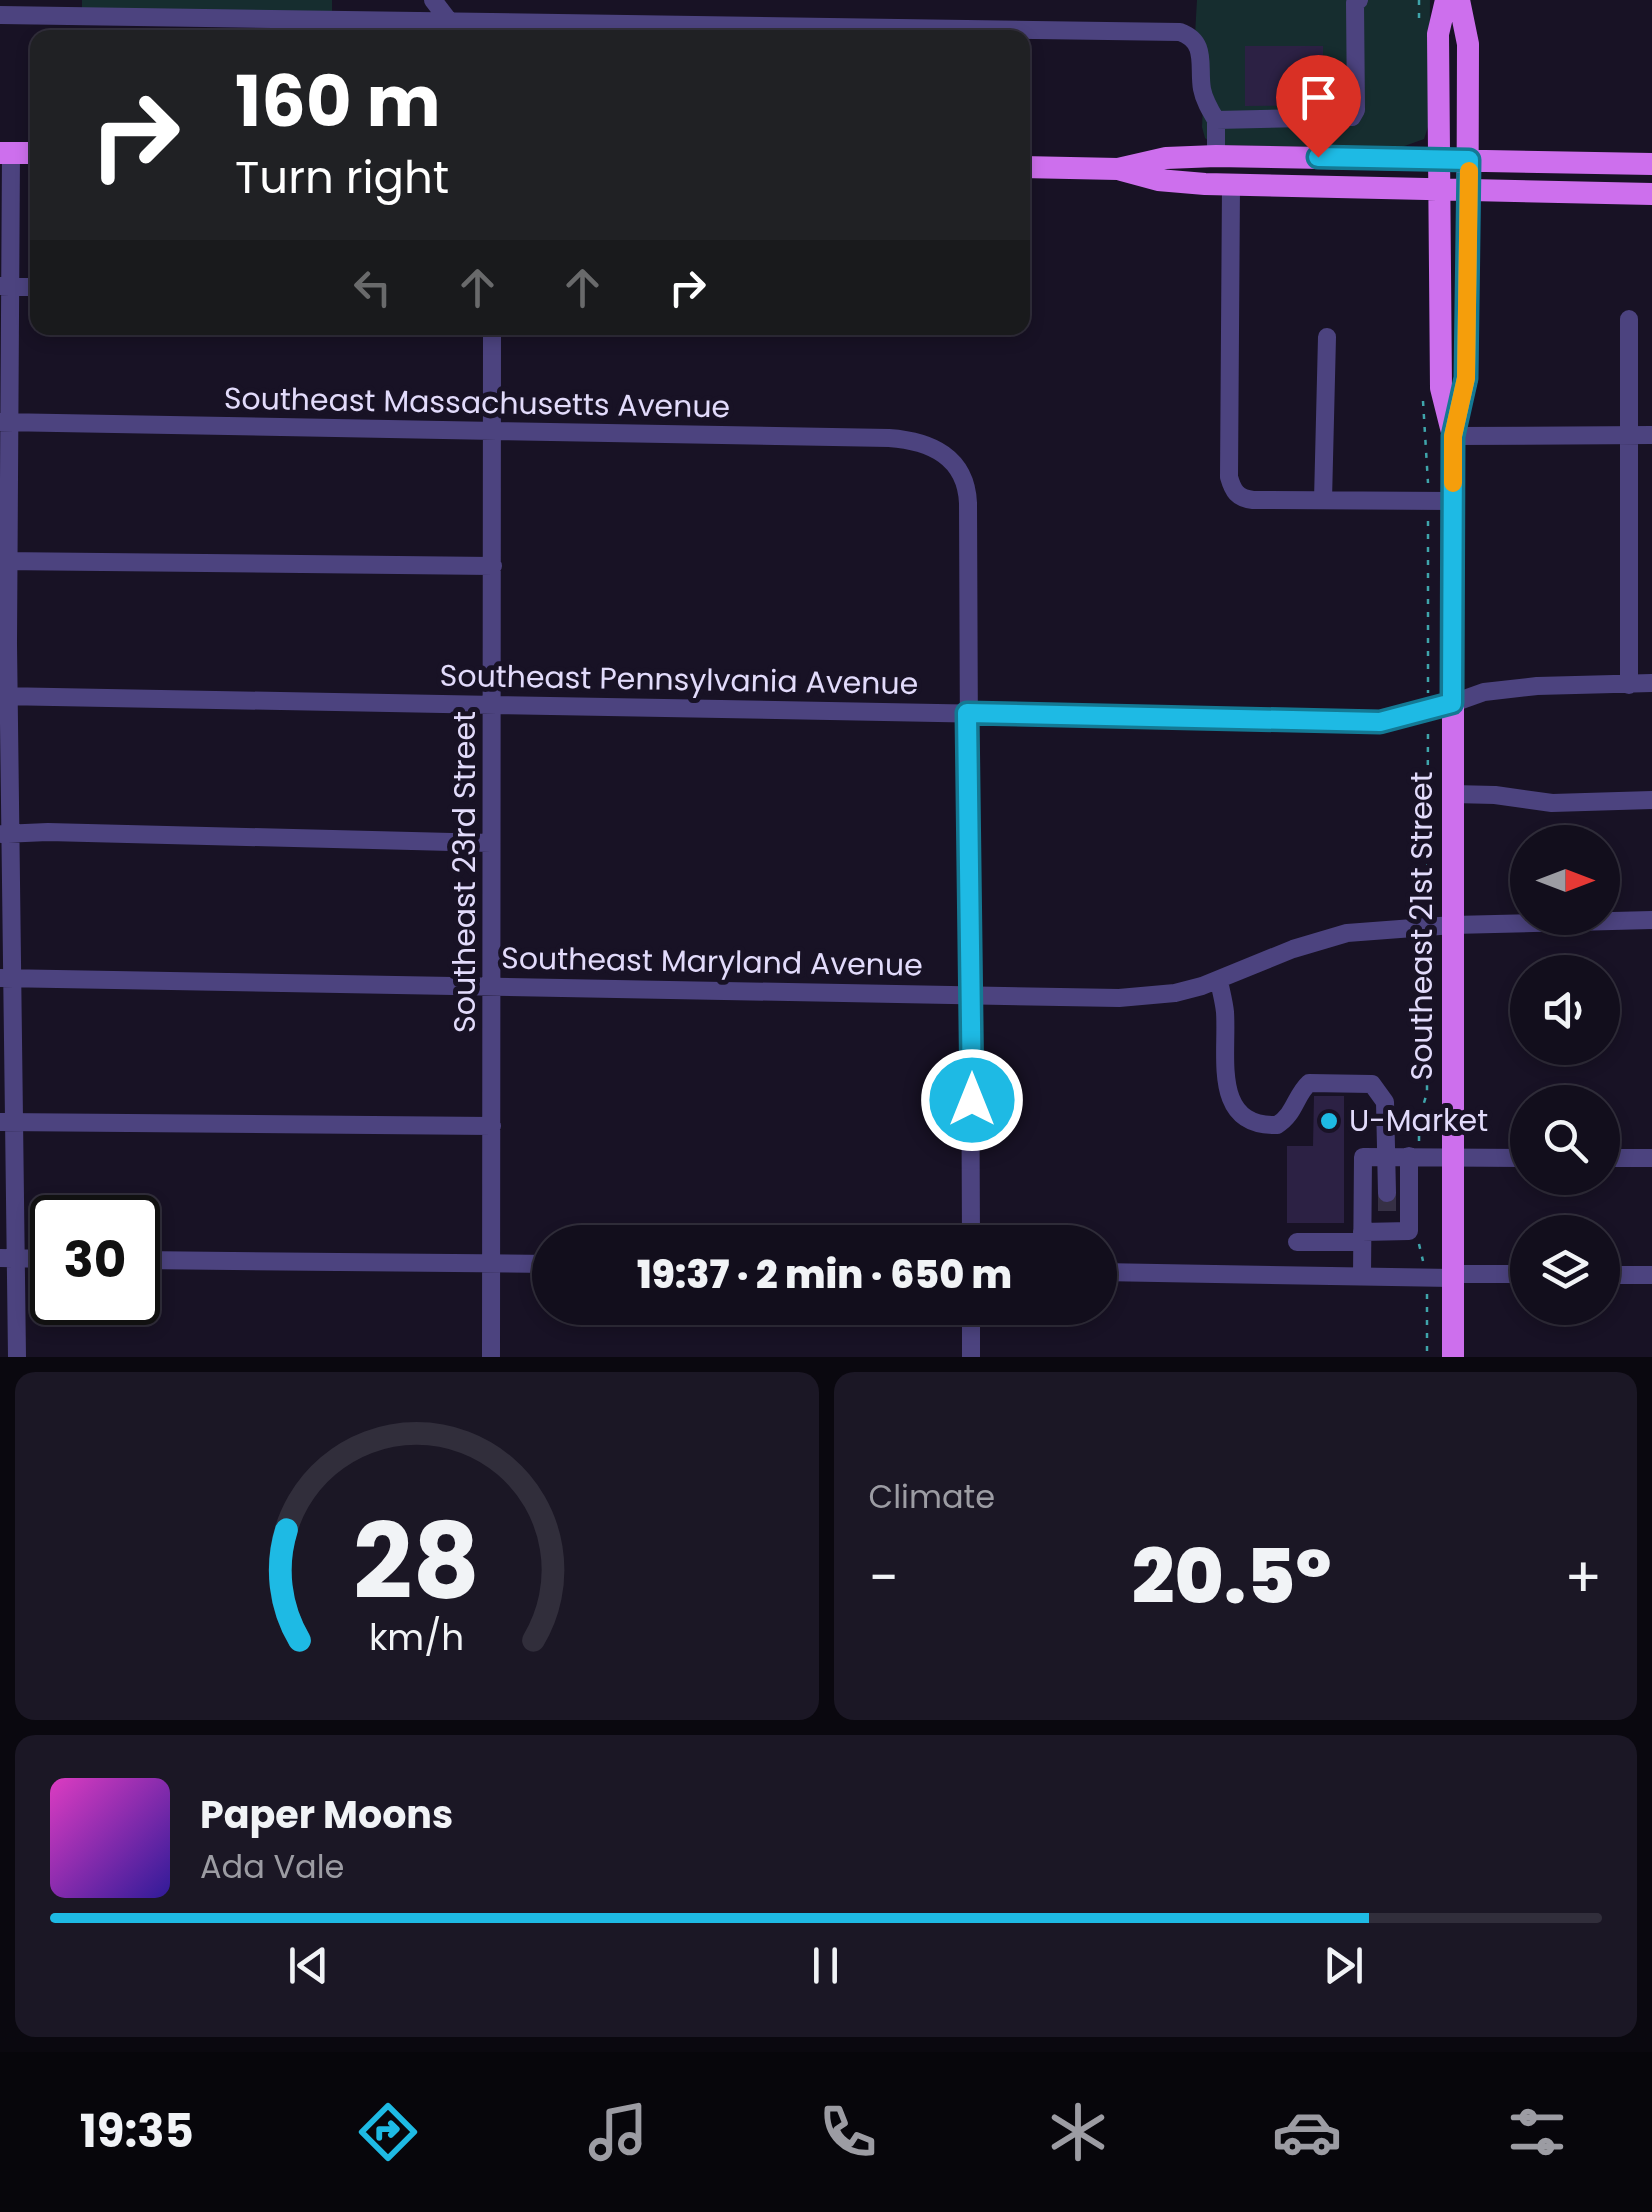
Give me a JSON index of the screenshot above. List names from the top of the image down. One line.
{"streets":{"main road":["Southeast 21st Street"],"street":["Southeast Massachusetts Avenue","Southeast Pennsylvania Avenue","Southeast 23rd Street","Southeast Maryland Avenue"]},"crossings":[["Southeast Massachusetts Avenue","Southeast Pennsylvania Avenue"],["Southeast Massachusetts Avenue","Southeast 23rd Street"],["Southeast Pennsylvania Avenue","Southeast 23rd Street"],["Southeast Pennsylvania Avenue","Southeast 21st Street"],["Southeast 23rd Street","Southeast Maryland Avenue"],["Southeast 21st Street","Southeast Maryland Avenue"]],"places":["U-Market"],"north":"right","page":{"turn":["160 m","Turn right"],"limit":"30","trip":"19:37 · 2 min · 650 m","tile":"Climate","heat":["−","20.5°","+"],"song":["Paper Moons","Ada Vale"],"tabs":"19:35","gauge":["28","km/h"]}}
